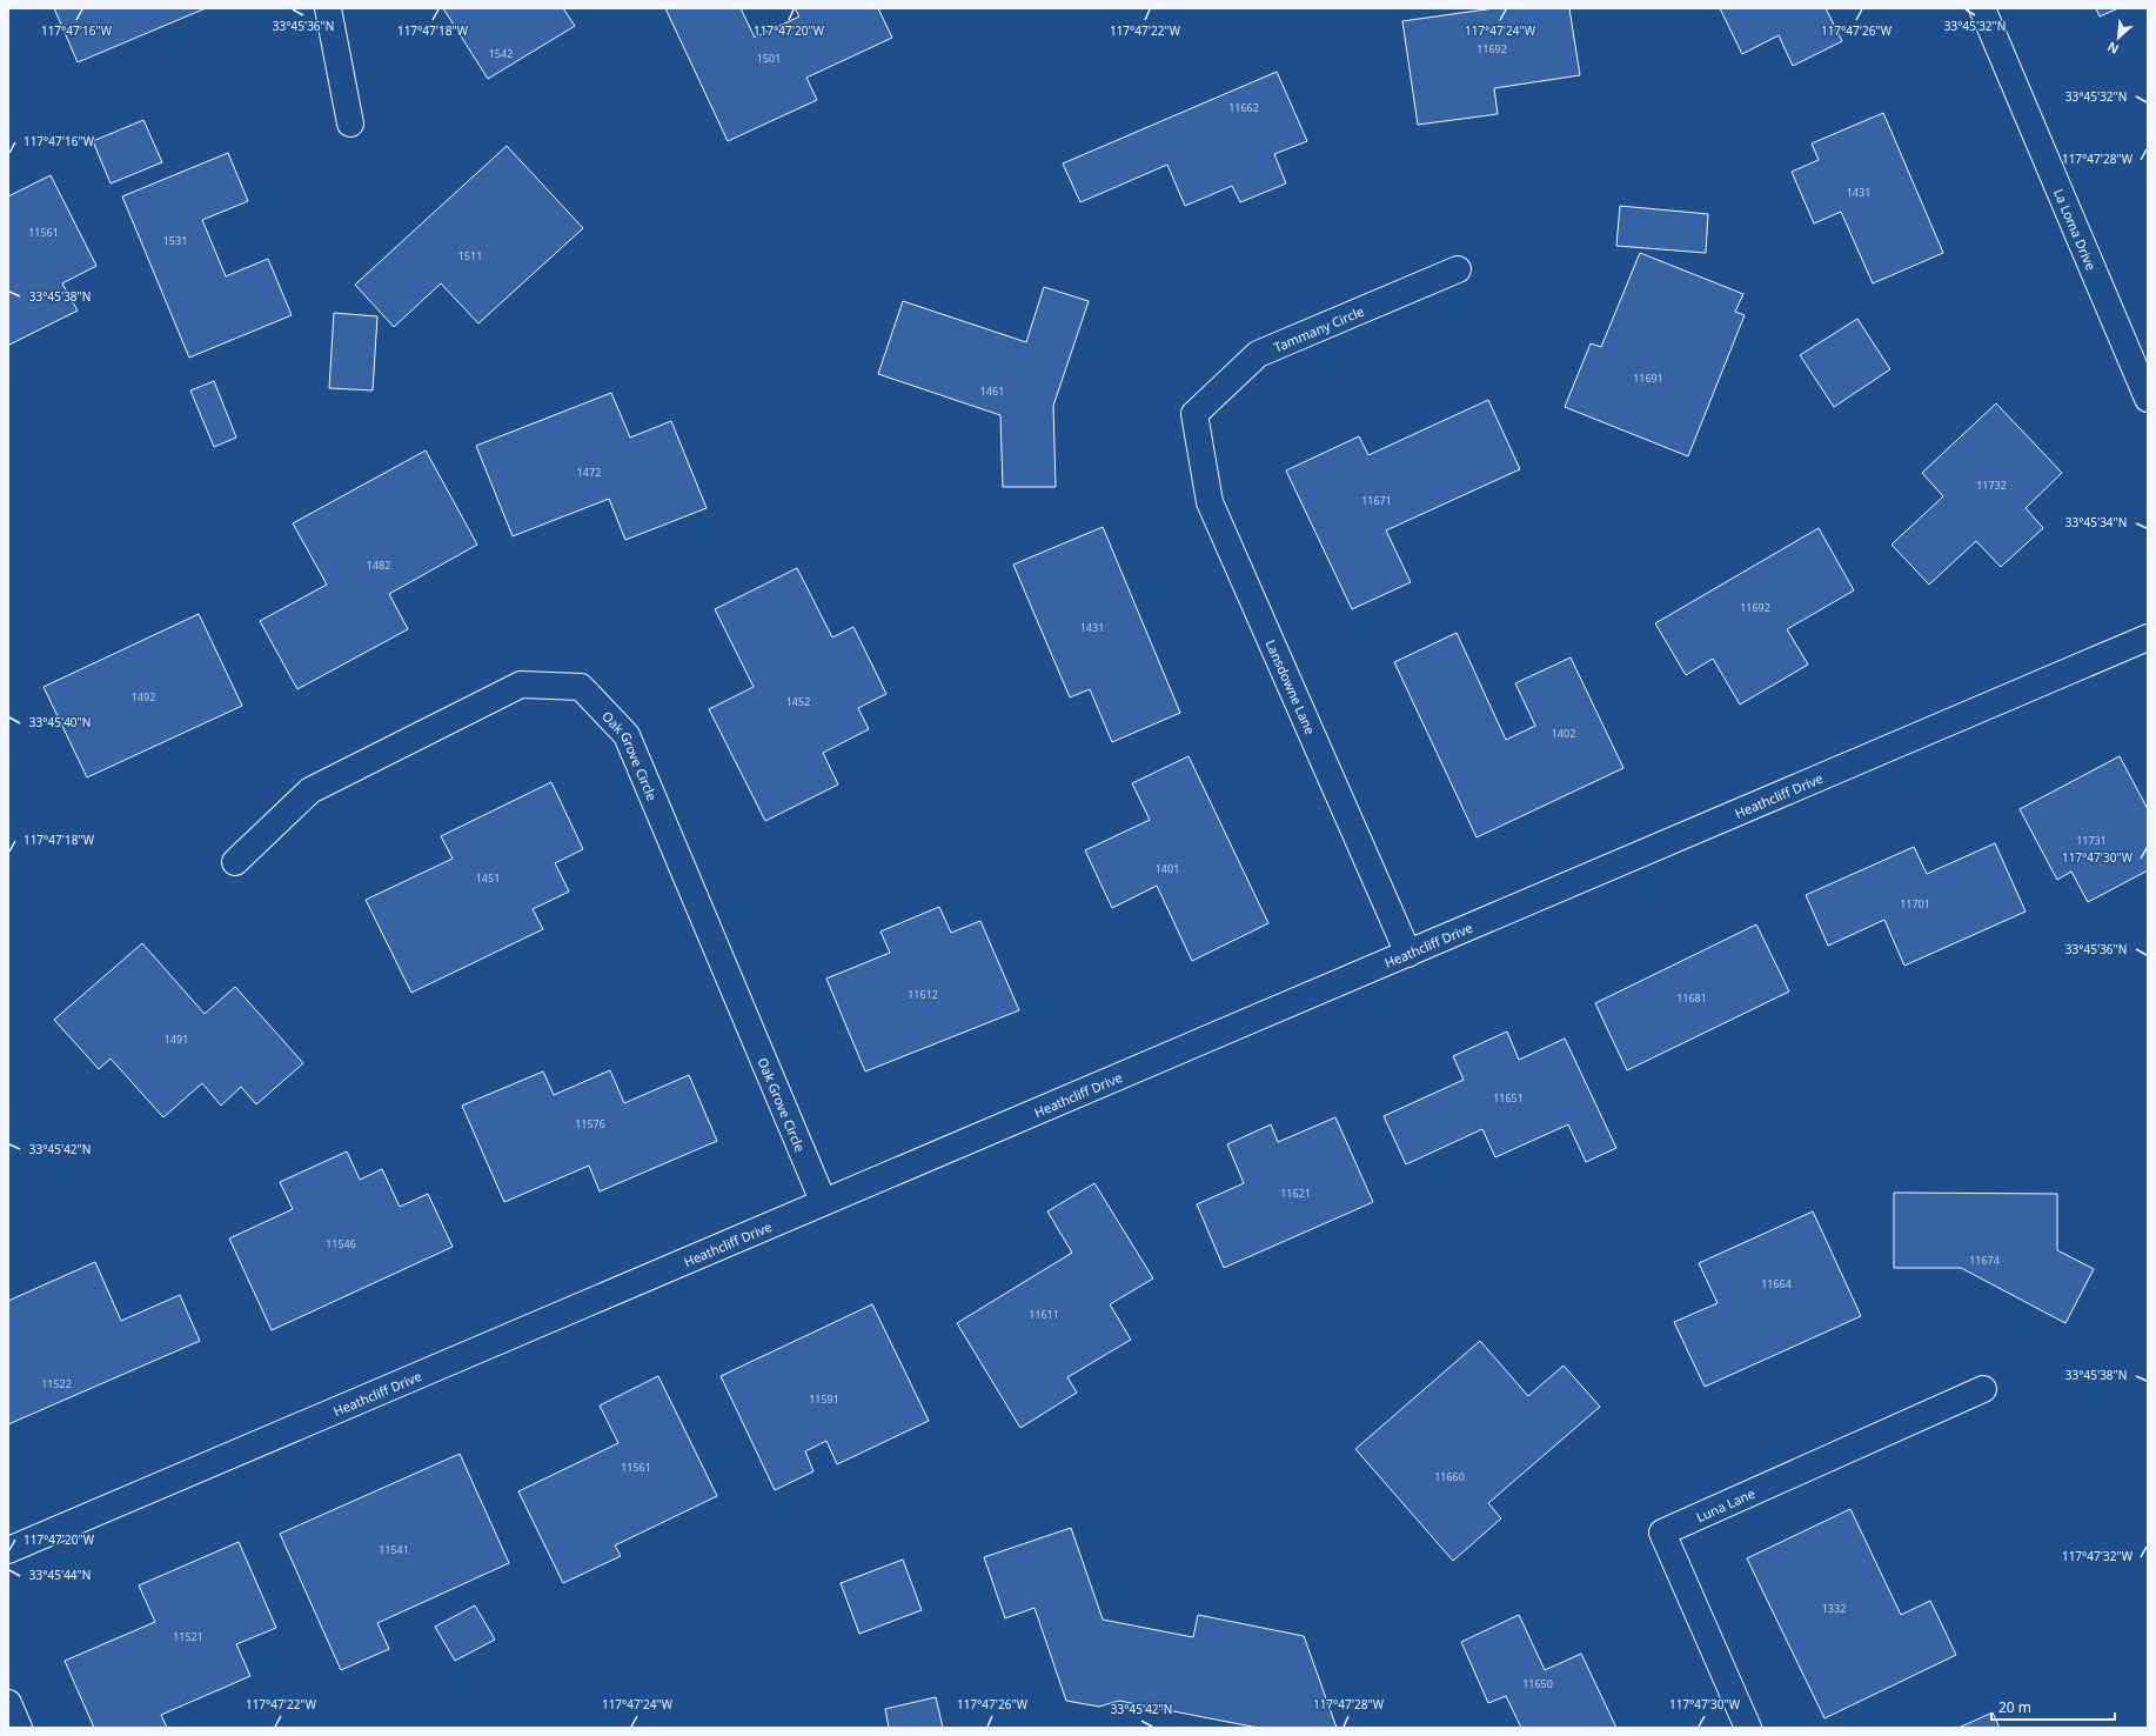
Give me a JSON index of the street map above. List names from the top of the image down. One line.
{"streets":{"street":["La Loma Drive","Tammany Circle","Lansdowne Lane","Oak Grove Circle","Heathcliff Drive","Luna Lane"]},"crossings":[["Tammany Circle","Lansdowne Lane"],["Lansdowne Lane","Heathcliff Drive"],["Oak Grove Circle","Heathcliff Drive"]],"house_numbers":["11692","1542","1501","11662","1431","11561","1531","1511","11691","1461","1472","11732","11671","1482","11692","1431","1492","1452","1402","11731","1401","1451","11701","11612","11681","1491","11651","11576","11621","11546","11674","11664","11611","11522","11591","11561","11660","11541","1332","11521","11650"],"scale_bar":"20 m","north":"bottom left","coordinates":["33°45'36\"N","33°45'32\"N","117°47'16\"W","117°47'18\"W","117°47'20\"W","117°47'22\"W","117°47'24\"W","117°47'26\"W","117°47'28\"W","33°45'38\"N","33°45'34\"N","33°45'40\"N","117°47'30\"W","33°45'42\"N","117°47'32\"W","33°45'44\"N"]}
